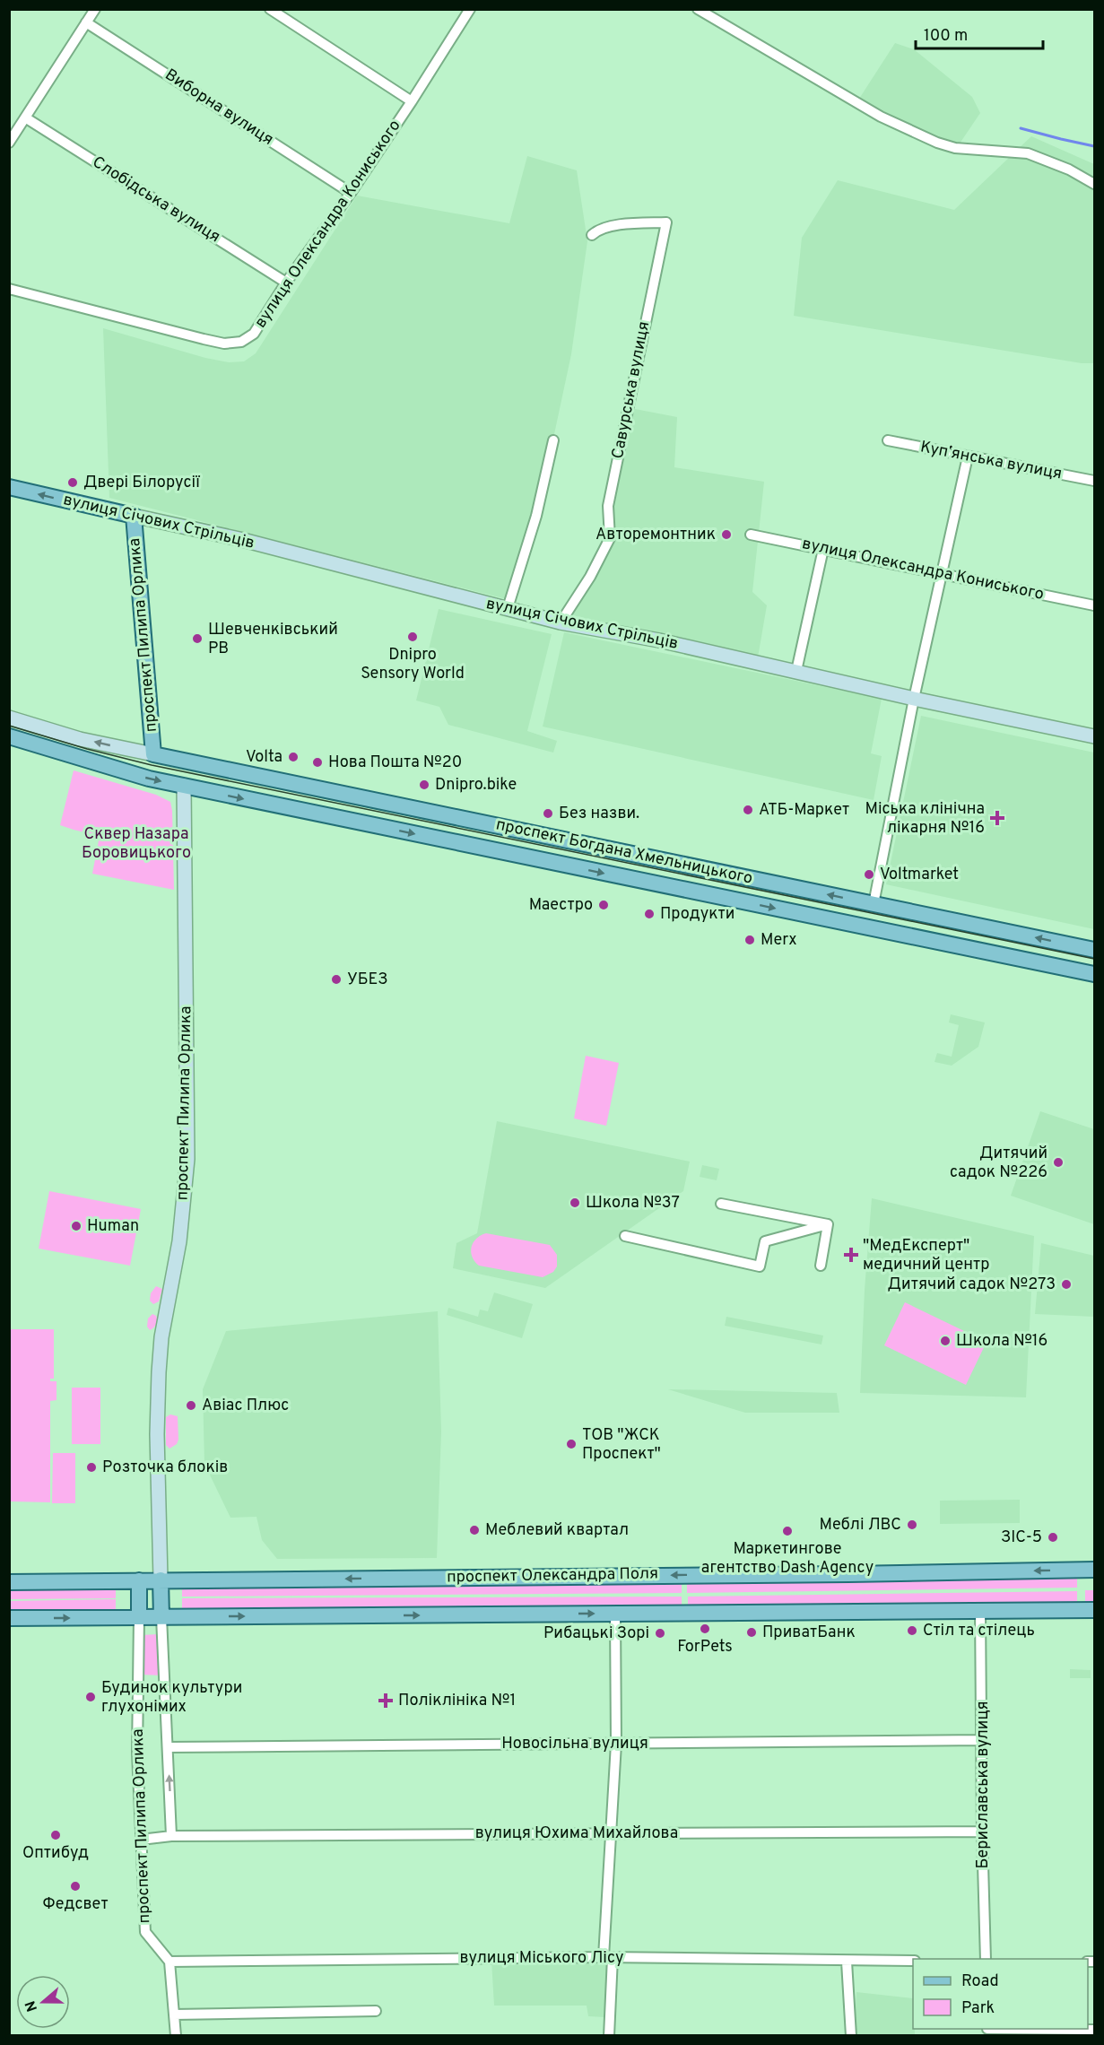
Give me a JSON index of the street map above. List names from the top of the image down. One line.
{"streets":{"main road":["вулиця Січових Стрільців","проспект Пилипа Орлика","проспект Богдана Хмельницького","проспект Олександра Поля"],"street":["Виборна вулиця","Слобідська вулиця","вулиця Олександра Кониського","Савурська вулиця","Купʼянська вулиця","Новосільна вулиця","Бериславська вулиця","вулиця Юхима Михайлова","вулиця Міського Лісу"]},"crossings":[["Виборна вулиця","вулиця Олександра Кониського"],["Слобідська вулиця","вулиця Олександра Кониського"],["Савурська вулиця","вулиця Січових Стрільців"],["вулиця Січових Стрільців","проспект Пилипа Орлика"],["проспект Пилипа Орлика","проспект Богдана Хмельницького"],["проспект Пилипа Орлика","проспект Олександра Поля"],["проспект Пилипа Орлика","Новосільна вулиця"],["проспект Пилипа Орлика","вулиця Юхима Михайлова"],["проспект Пилипа Орлика","вулиця Міського Лісу"],["Новосільна вулиця","Бериславська вулиця"],["Бериславська вулиця","вулиця Юхима Михайлова"]],"parks":["Сквер Назара Боровицького"],"places":{"other":["Двері Білорусії","Авторемонтник","Dnipro Sensory World","Шевченківський РВ","Volta","Нова Пошта №20","Dnipro.bike","АТБ-Маркет","Без назви.","Voltmarket","Маестро","Продукти","Merx","УБЕЗ","Дитячий садок №226","Школа №37","Human","Дитячий садок №273","Школа №16","Авіас Плюс","ТОВ \"ЖСК Проспект\"","Розточка блоків","Меблі ЛВС","Меблевий квартал","Маркетингове агентство Dash Agency","ЗІС-5","ForPets","Стіл та стілець","ПриватБанк","Рибацькі Зорі","Будинок культури глухонімих","Оптибуд","Федсвет"],"health":["Міська клінічна лікарня №16","\"МедЕксперт\" медичний центр","Поліклініка №1"]},"legend":["Road","Park"],"scale_bar":"100 m","north":"left"}
